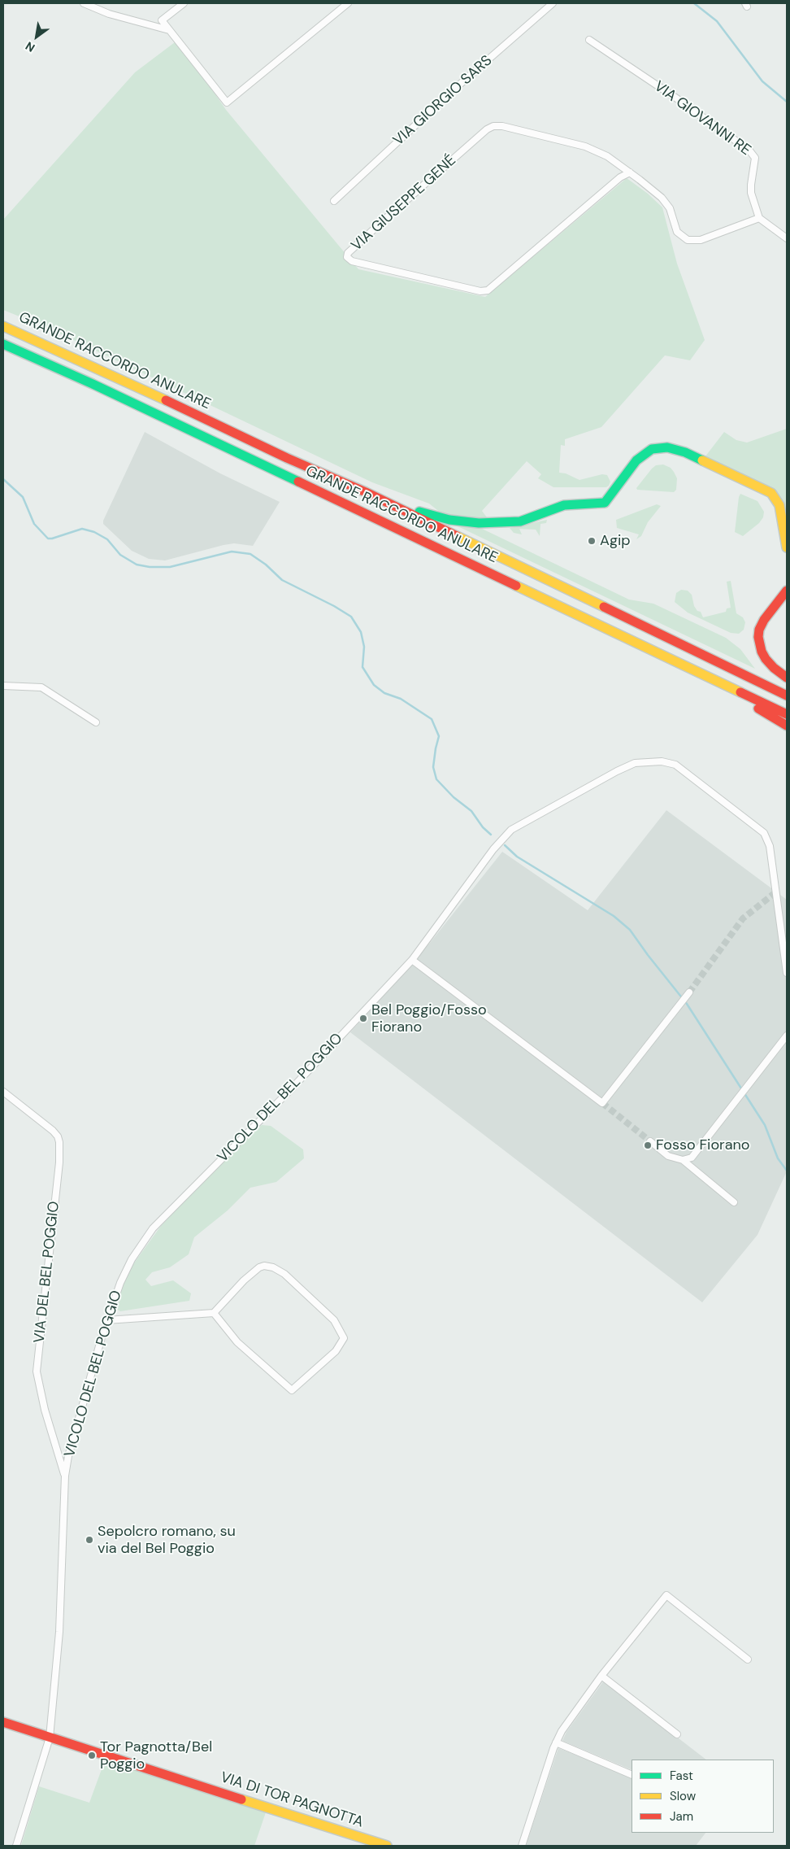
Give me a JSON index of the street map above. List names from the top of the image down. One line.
{"streets":{"main road":["GRANDE RACCORDO ANULARE","VIA DI TOR PAGNOTTA"],"street":["VIA GIORGIO SARS","VIA GIOVANNI RE","VIA GIUSEPPE GENÉ","VICOLO DEL BEL POGGIO","VIA DEL BEL POGGIO"]},"crossings":[["VIA GIOVANNI RE","VIA GIUSEPPE GENÉ"],["VICOLO DEL BEL POGGIO","VIA DEL BEL POGGIO"],["VICOLO DEL BEL POGGIO","VIA DI TOR PAGNOTTA"]],"places":["Agip","Bel Poggio/Fosso Fiorano","Fosso Fiorano","Sepolcro romano, su via del Bel Poggio","Tor Pagnotta/Bel Poggio"],"legend":["Fast","Slow","Jam"],"north":"bottom left"}
